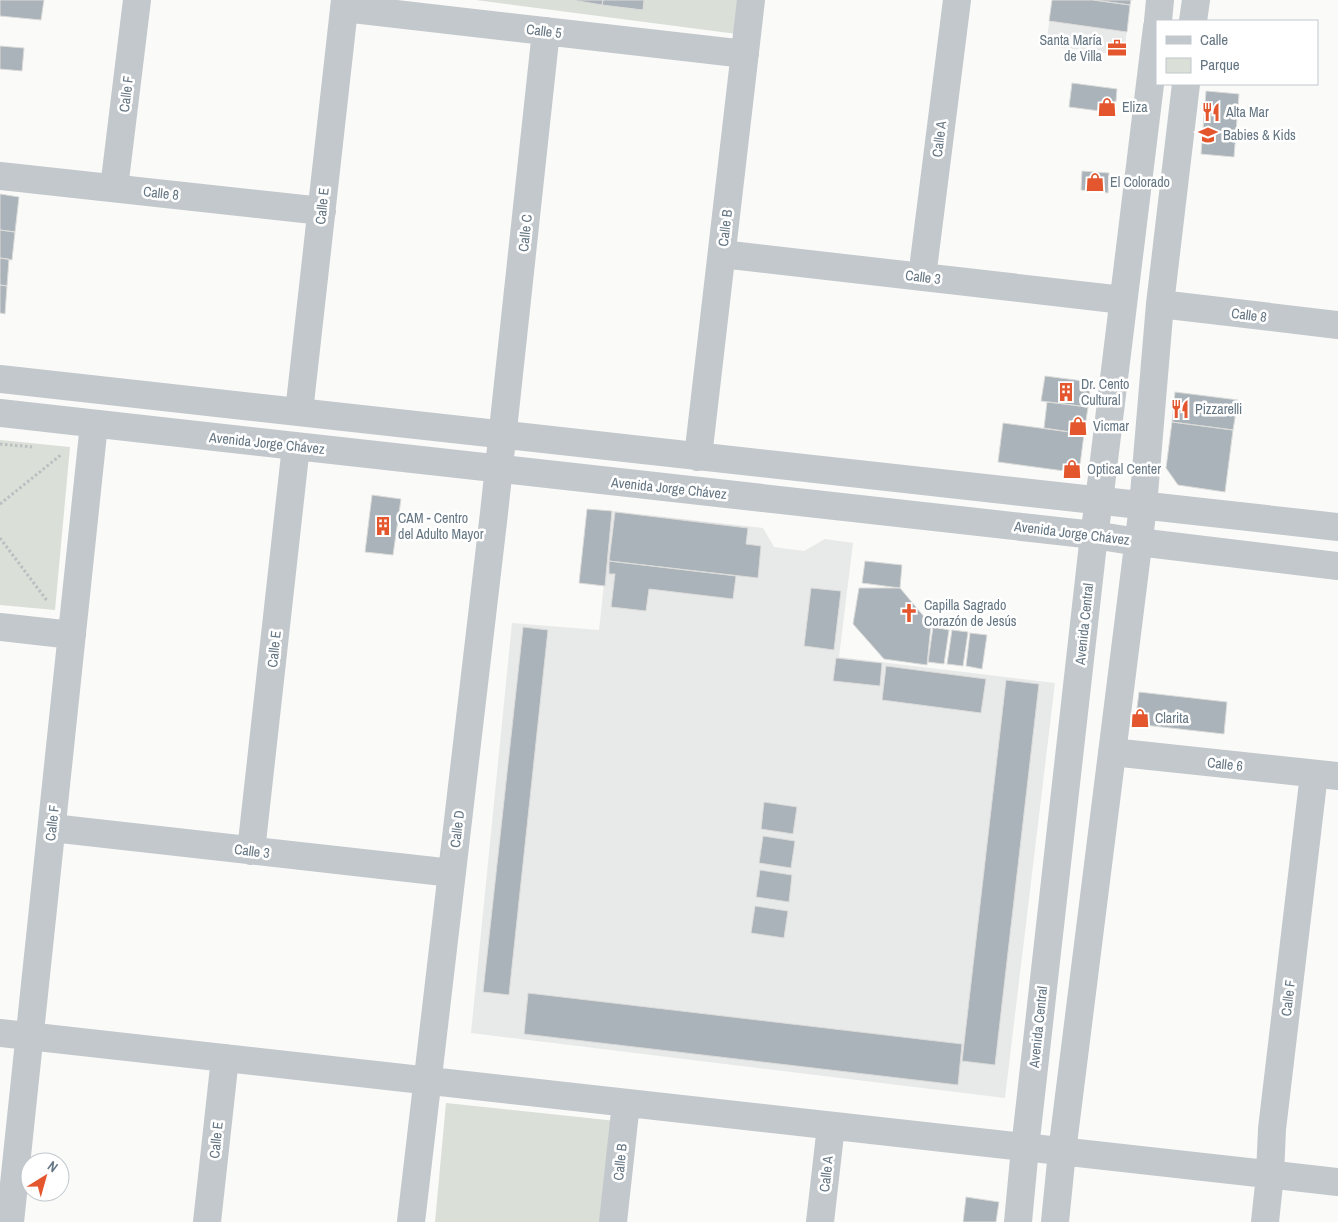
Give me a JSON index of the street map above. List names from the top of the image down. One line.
{"streets":{"street":["Calle 5","Calle F","Calle A","Calle 8","Calle E","Calle B","Calle C","Calle 3","Avenida Jorge Chávez","Avenida Central","Calle 6","Calle D"]},"crossings":[["Calle 5","Calle E"],["Calle 5","Calle B"],["Calle 5","Calle C"],["Calle F","Calle 8"],["Calle F","Calle 3"],["Calle F","Avenida Jorge Chávez"],["Calle F","Calle 6"],["Calle A","Calle 3"],["Calle 8","Calle E"],["Calle E","Calle 3"],["Calle E","Avenida Jorge Chávez"],["Calle B","Calle 3"],["Calle C","Calle D"],["Calle 3","Avenida Central"],["Calle 3","Calle D"],["Avenida Jorge Chávez","Avenida Central"],["Avenida Jorge Chávez","Calle D"]],"places":{"office":["Santa María de Villa"],"shop":["Eliza","El Colorado","Vicmar","Optical Center","Clarita"],"restaurant":["Alta Mar","Pizzarelli"],"school or university":["Babies & Kids"],"building":["Dr. Cento Cultural","CAM - Centro del Adulto Mayor"],"church":["Capilla Sagrado Corazón de Jesús"]},"legend":["Calle","Parque"],"north":"top right"}
